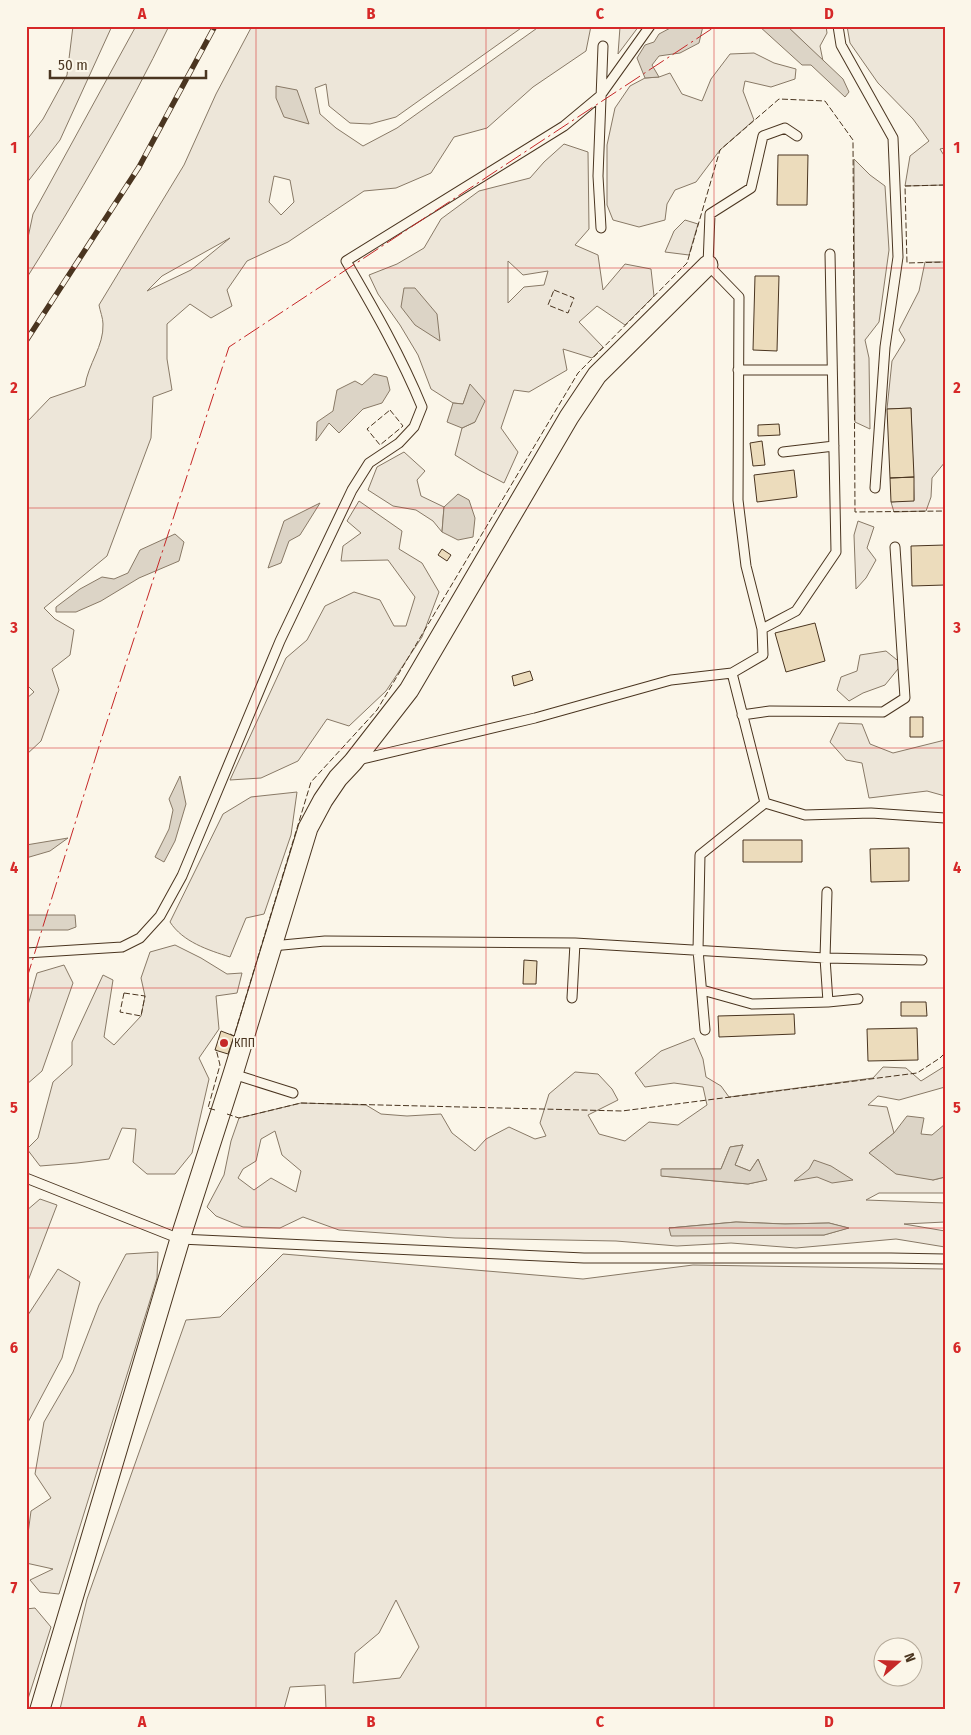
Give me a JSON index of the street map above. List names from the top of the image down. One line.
{"places":["КПП"],"scale_bar":"50 m","north":"right","grid":{"columns":["A","B","C","D"],"rows":["1","2","3","4","5","6","7"]}}
